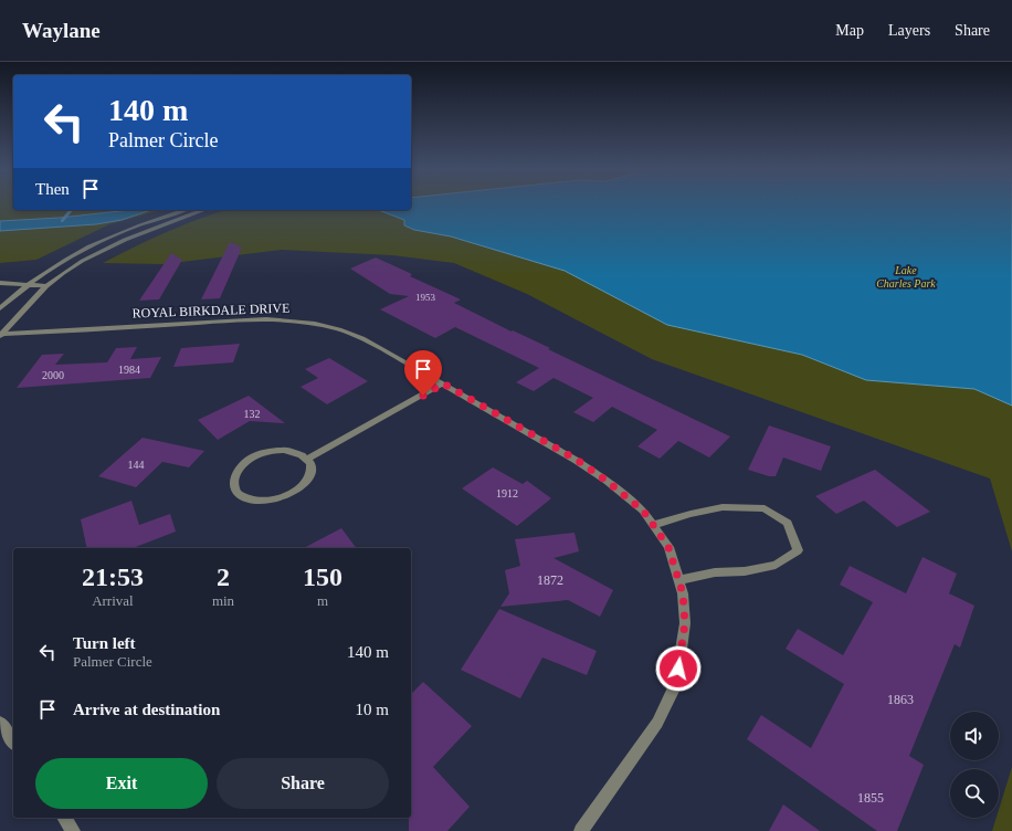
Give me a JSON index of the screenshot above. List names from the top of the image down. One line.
{"streets":{"street":["ROYAL BIRKDALE DRIVE"]},"parks":["Lake Charles Park"],"house_numbers":["1953","1984","2000","132","144","1912","1872","1863","1855"],"page":{"header":"Waylane","nav":["Map","Layers","Share"],"turn":["140 m","Palmer Circle"],"then":"Then","eta":["21:53","Arrival","2","min","150","m"],"list":[{"name":"Turn left","note":"Palmer Circle","value":"140 m"},{"name":"Arrive at destination","value":"10 m"}],"buttons":["Exit","Share"]}}
